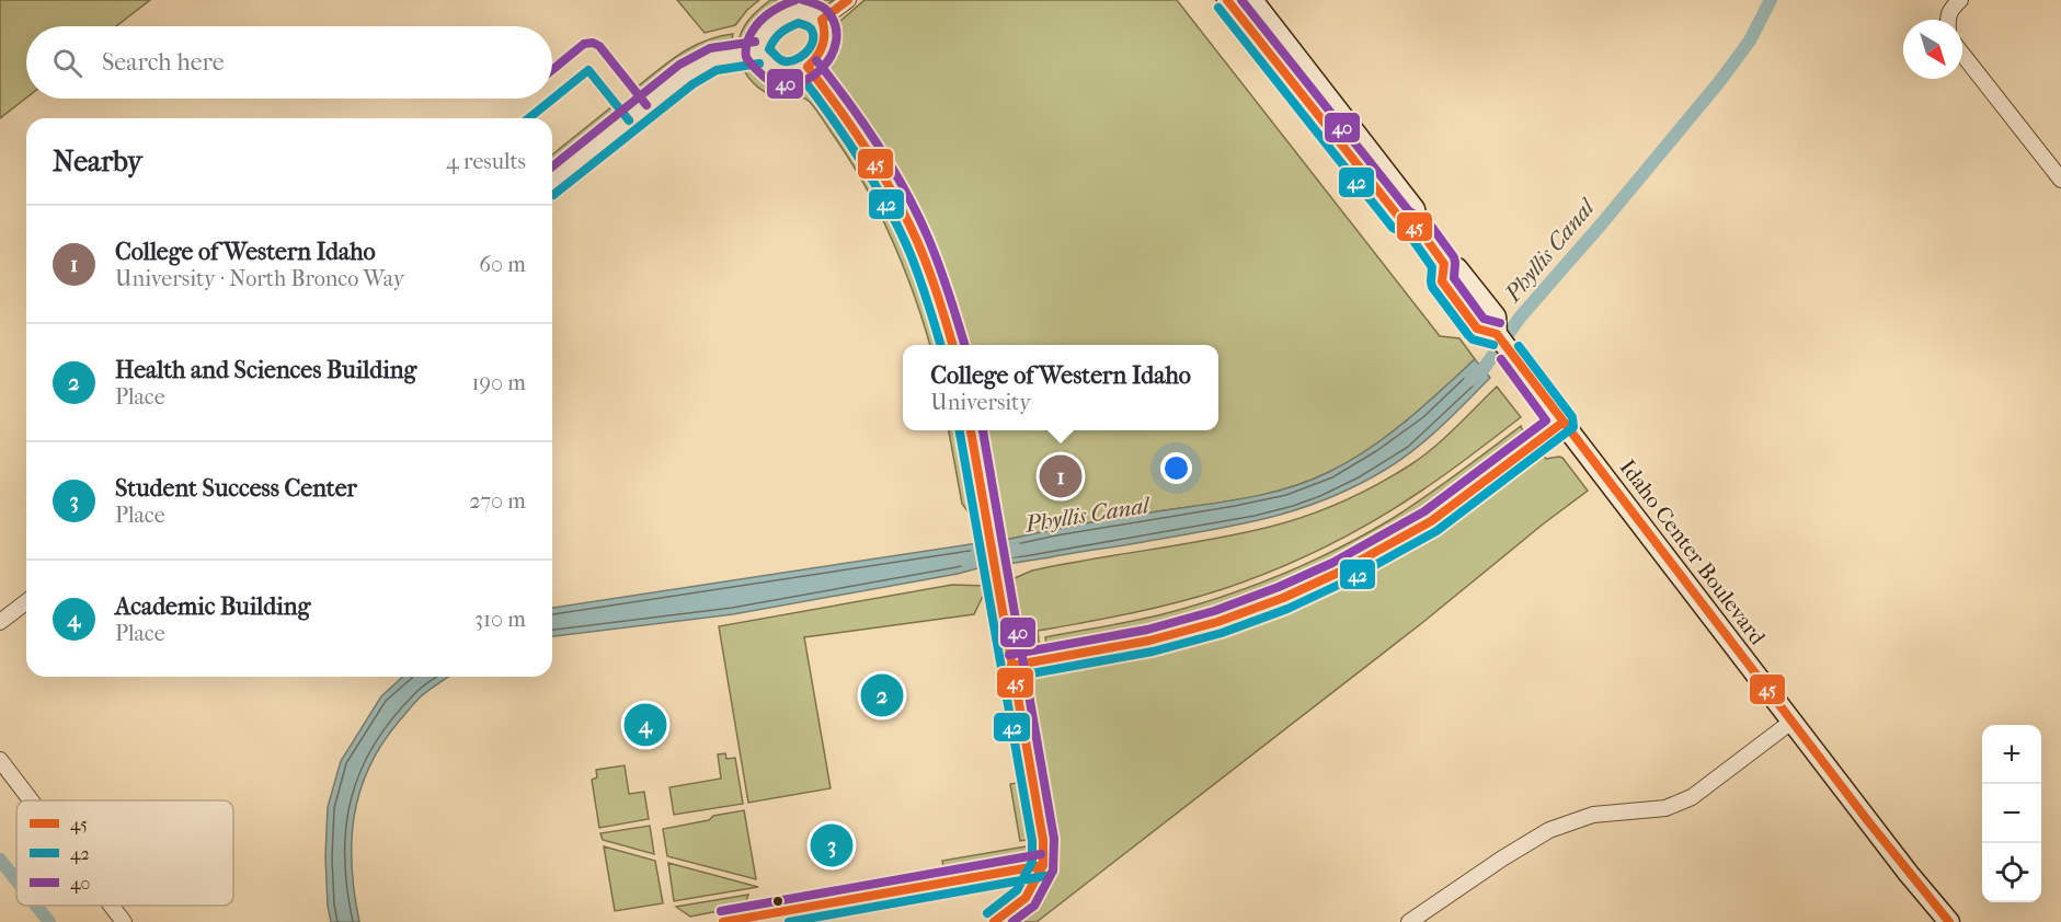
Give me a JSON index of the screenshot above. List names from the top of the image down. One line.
{"streets":{"main road":["Idaho Center Boulevard"]},"water":["Phyllis Canal"],"lines":["transit line 45","transit line 40","transit line 42"],"legend":["45","42","40"],"north":"bottom right","page":{"search":"Search here","heading":["Nearby","4 results"],"list":[{"mark":"1","name":"College of Western Idaho","note":"University · North Bronco Way","value":"60 m"},{"mark":"2","name":"Health and Sciences Building","note":"Place","value":"190 m"},{"mark":"3","name":"Student Success Center","note":"Place","value":"270 m"},{"mark":"4","name":"Academic Building","note":"Place","value":"310 m"}],"popup":["College of Western Idaho","University"],"pins":["1","2","4","3"],"map_buttons":["+","−"]}}
